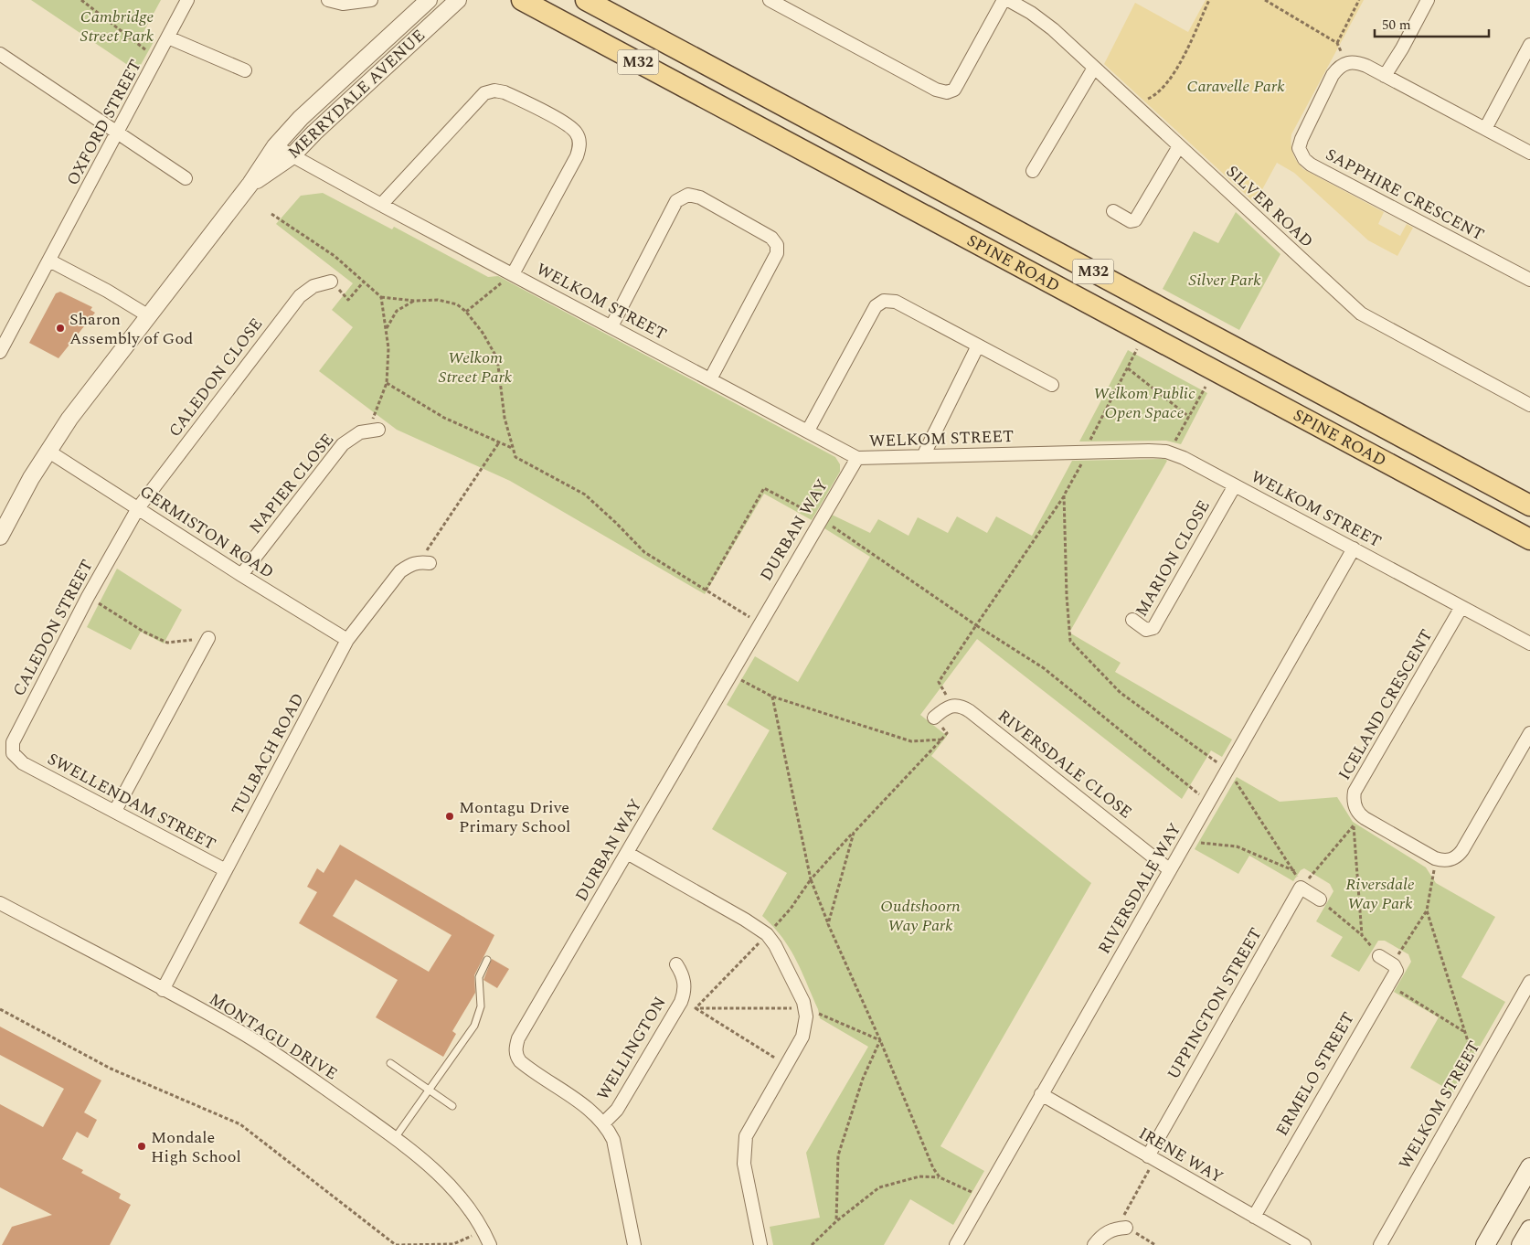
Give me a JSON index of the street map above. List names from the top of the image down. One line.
{"streets":{"main road":["M32","SPINE ROAD"],"street":["MERRYDALE AVENUE","OXFORD STREET","SAPPHIRE CRESCENT","SILVER ROAD","WELKOM STREET","CALEDON CLOSE","NAPIER CLOSE","DURBAN WAY","GERMISTON ROAD","MARION CLOSE","CALEDON STREET","ICELAND CRESCENT","TULBACH ROAD","RIVERSDALE CLOSE","SWELLENDAM STREET","RIVERSDALE WAY","UPPINGTON STREET","MONTAGU DRIVE","WELLINGTON","ERMELO STREET","IRENE WAY"]},"crossings":[["MERRYDALE AVENUE","WELKOM STREET"],["MERRYDALE AVENUE","GERMISTON ROAD"],["WELKOM STREET","DURBAN WAY"],["WELKOM STREET","MARION CLOSE"],["WELKOM STREET","ICELAND CRESCENT"],["WELKOM STREET","RIVERSDALE WAY"],["CALEDON CLOSE","GERMISTON ROAD"],["CALEDON CLOSE","CALEDON STREET"],["NAPIER CLOSE","GERMISTON ROAD"],["DURBAN WAY","WELLINGTON"],["GERMISTON ROAD","CALEDON STREET"],["GERMISTON ROAD","TULBACH ROAD"],["CALEDON STREET","SWELLENDAM STREET"],["TULBACH ROAD","SWELLENDAM STREET"],["TULBACH ROAD","MONTAGU DRIVE"],["RIVERSDALE CLOSE","RIVERSDALE WAY"],["RIVERSDALE WAY","IRENE WAY"],["UPPINGTON STREET","IRENE WAY"],["ERMELO STREET","IRENE WAY"]],"parks":["Cambridge Street Park","Caravelle Park","Silver Park","Welkom Street Park","Welkom Public Open Space","Riversdale Way Park","Oudtshoorn Way Park"],"places":["Sharon Assembly of God","Montagu Drive Primary School","Mondale High School"],"scale_bar":"50 m"}
